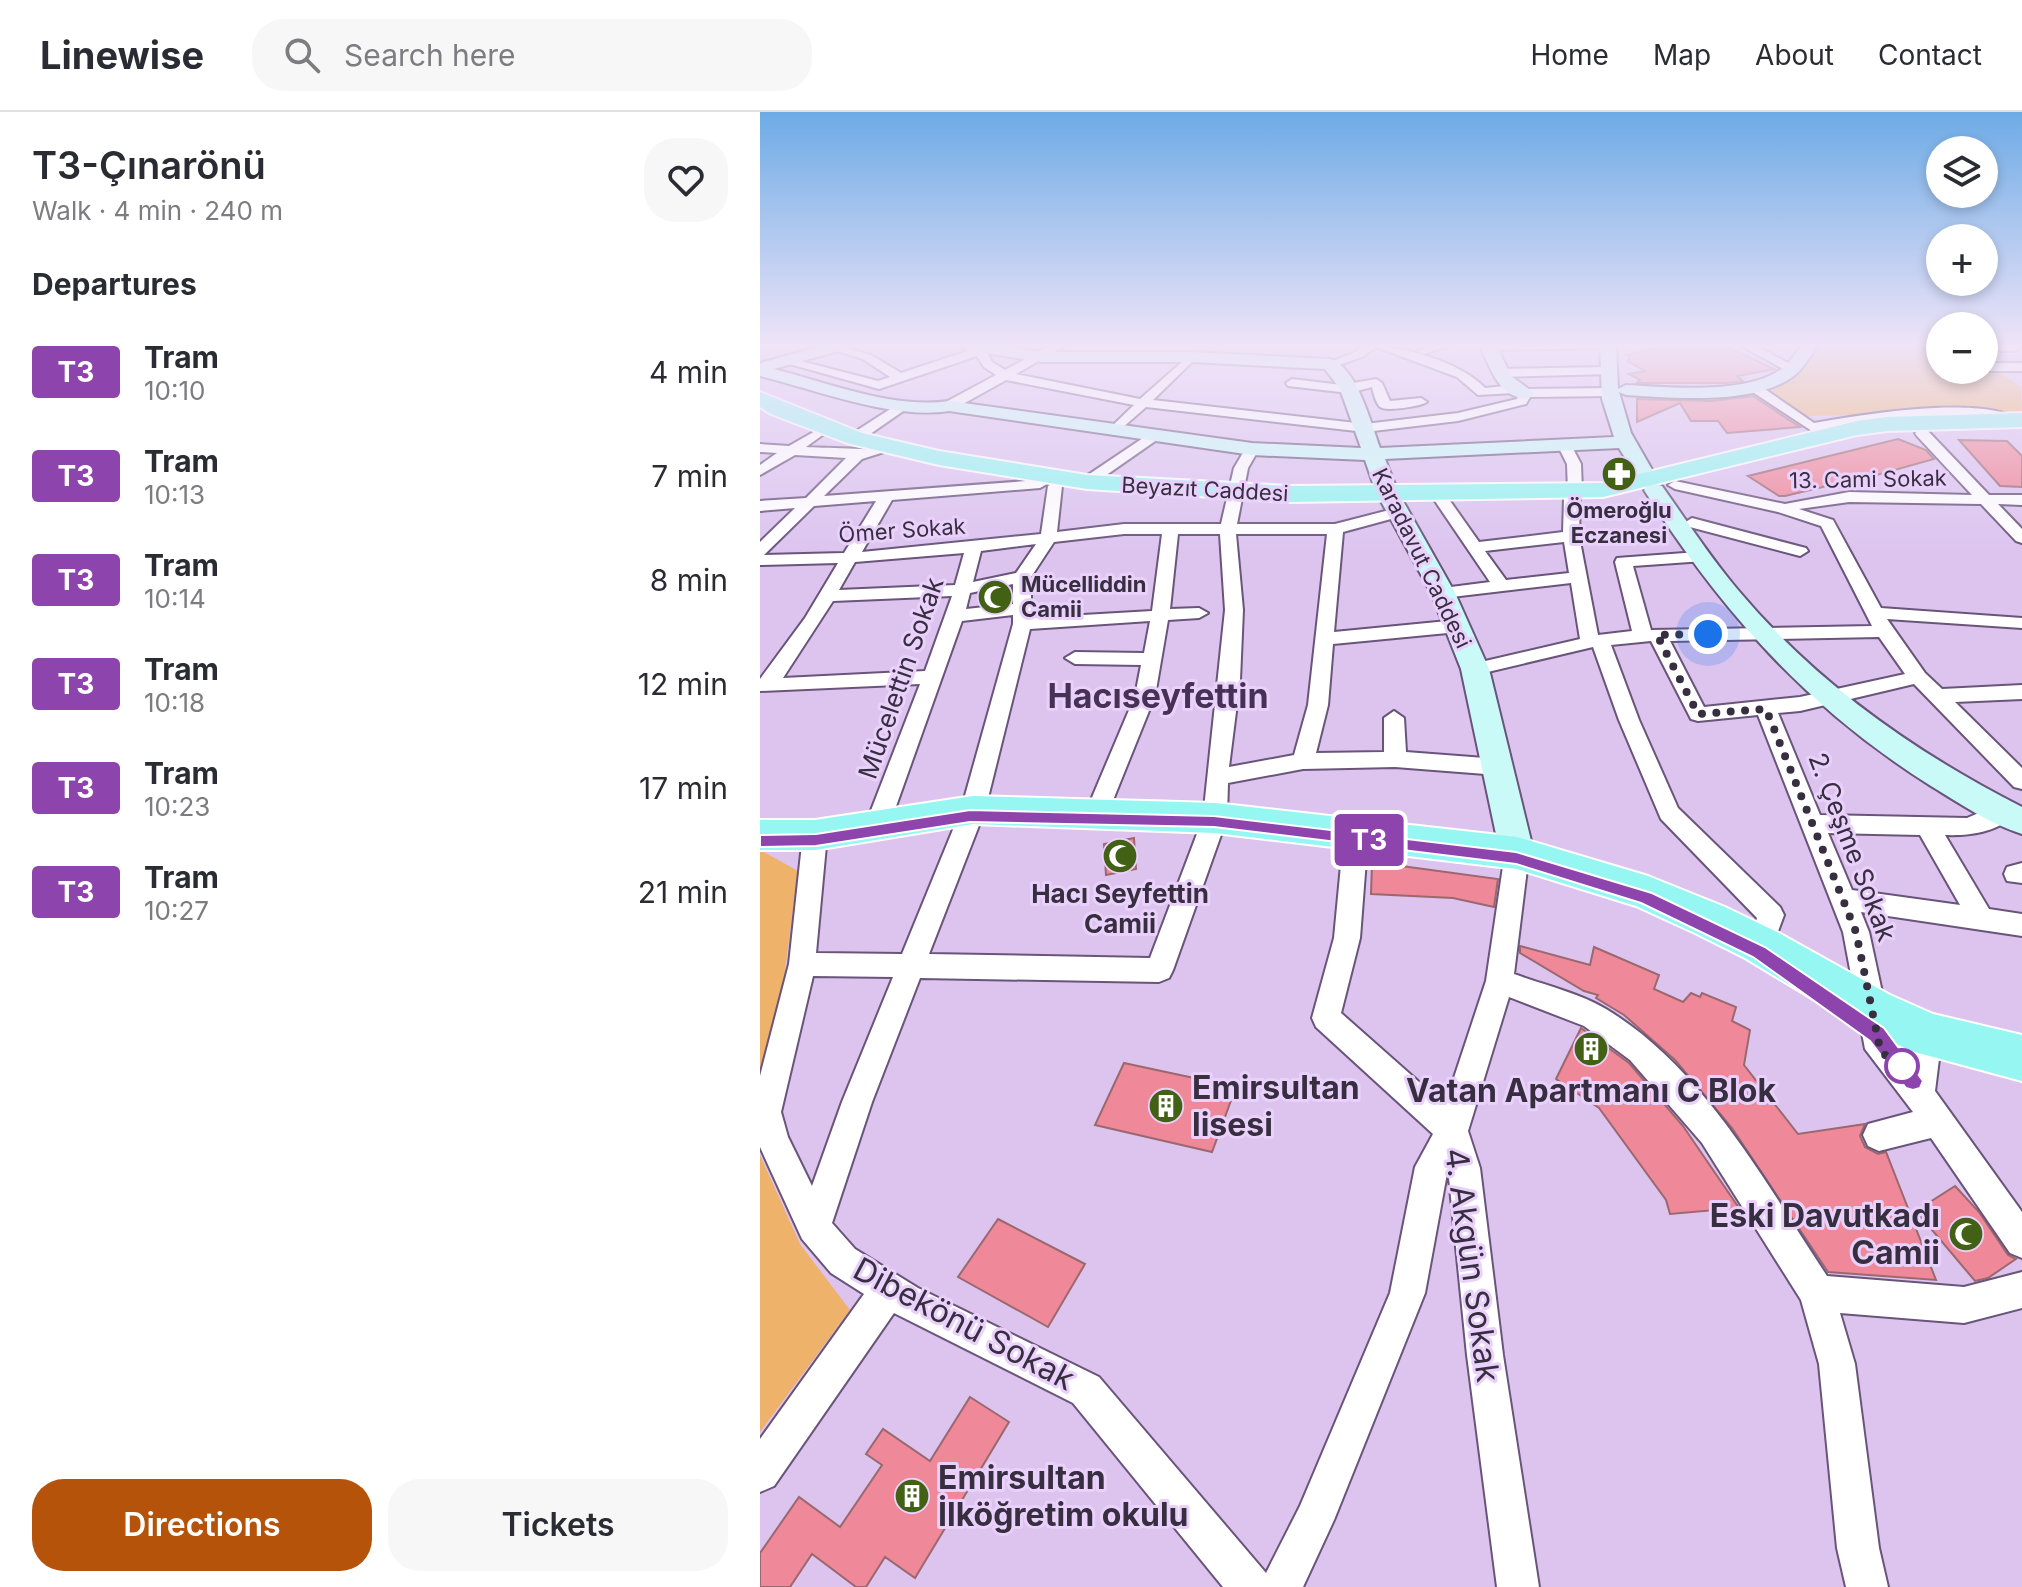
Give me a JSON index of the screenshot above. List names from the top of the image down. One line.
{"streets":{"main road":["Beyazıt Caddesi","Karadavut Caddesi"],"street":["13. Cami Sokak","Ömer Sokak","Mücelettin Sokak","2. Çeşme Sokak","4. Akgün Sokak","Dibekönü Sokak"]},"crossings":[["Beyazıt Caddesi","Ömer Sokak"],["Beyazıt Caddesi","Karadavut Caddesi"],["Ömer Sokak","Karadavut Caddesi"],["Ömer Sokak","Mücelettin Sokak"],["Karadavut Caddesi","4. Akgün Sokak"]],"districts":["Hacıseyfettin"],"places":{"pharmacy":["Ömeroğlu Eczanesi"],"mosque":["Mücelliddin Camii","Hacı Seyfettin Camii","Eski Davutkadı Camii"],"building":["Vatan Apartmanı C Blok","Emirsultan lisesi","Emirsultan İlköğretim okulu"]},"lines":["tram line T3"],"page":{"header":"Linewise","search":"Search here","nav":["Home","Map","About","Contact"],"heading":[["T3-Çınarönü","Walk · 4 min · 240 m"],"Departures"],"on_map":"T3","map_buttons":["+","−"],"list":[{"mark":"T3","name":"Tram","note":"10:10","value":"4 min"},{"mark":"T3","name":"Tram","note":"10:13","value":"7 min"},{"mark":"T3","name":"Tram","note":"10:14","value":"8 min"},{"mark":"T3","name":"Tram","note":"10:18","value":"12 min"},{"mark":"T3","name":"Tram","note":"10:23","value":"17 min"},{"mark":"T3","name":"Tram","note":"10:27","value":"21 min"}],"buttons":["Directions","Tickets"]}}
